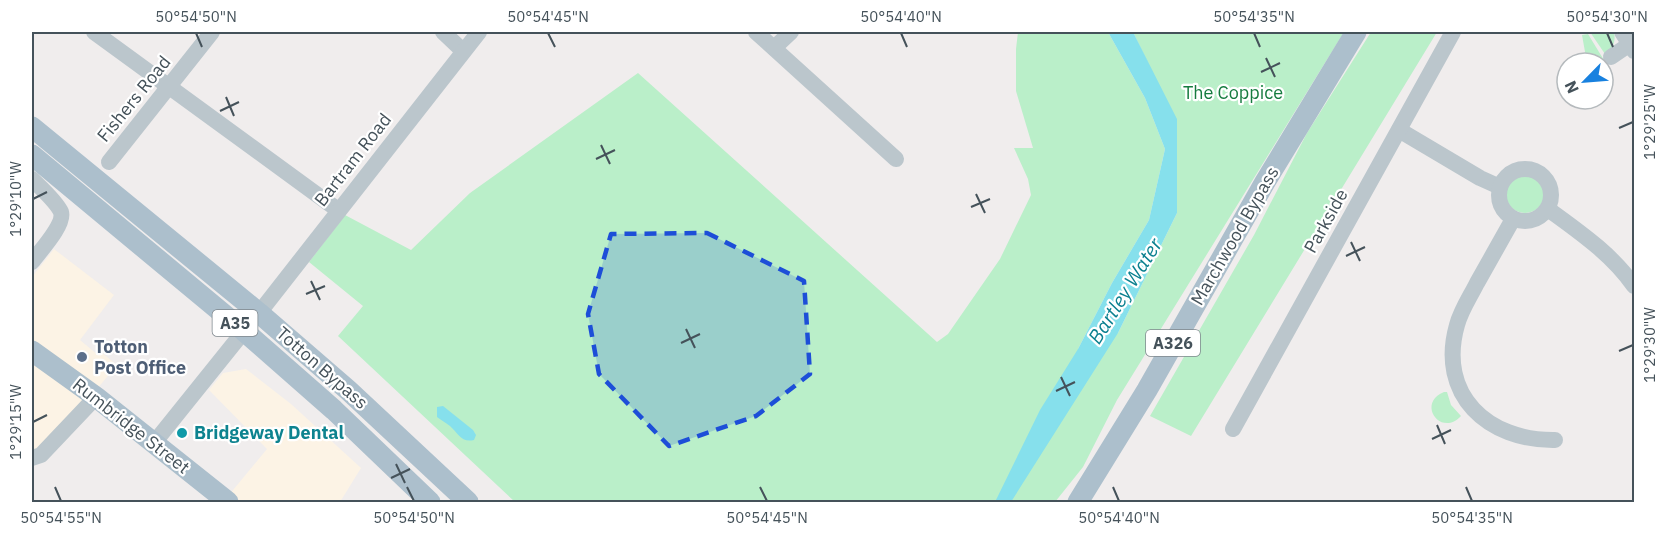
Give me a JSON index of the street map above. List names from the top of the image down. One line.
{"streets":{"main road":["Marchwood Bypass","A35","A326","Totton Bypass","Rumbridge Street"],"street":["Fishers Road","Bartram Road","Parkside"]},"crossings":[["Bartram Road","Totton Bypass"]],"water":["Bartley Water"],"parks":["The Coppice"],"places":["Totton Post Office","Bridgeway Dental"],"north":"bottom left","coordinates":["50°54'50\"N","50°54'45\"N","50°54'40\"N","50°54'35\"N","50°54'30\"N","1°29'25\"W","1°29'10\"W","1°29'30\"W","1°29'15\"W","50°54'55\"N"]}
